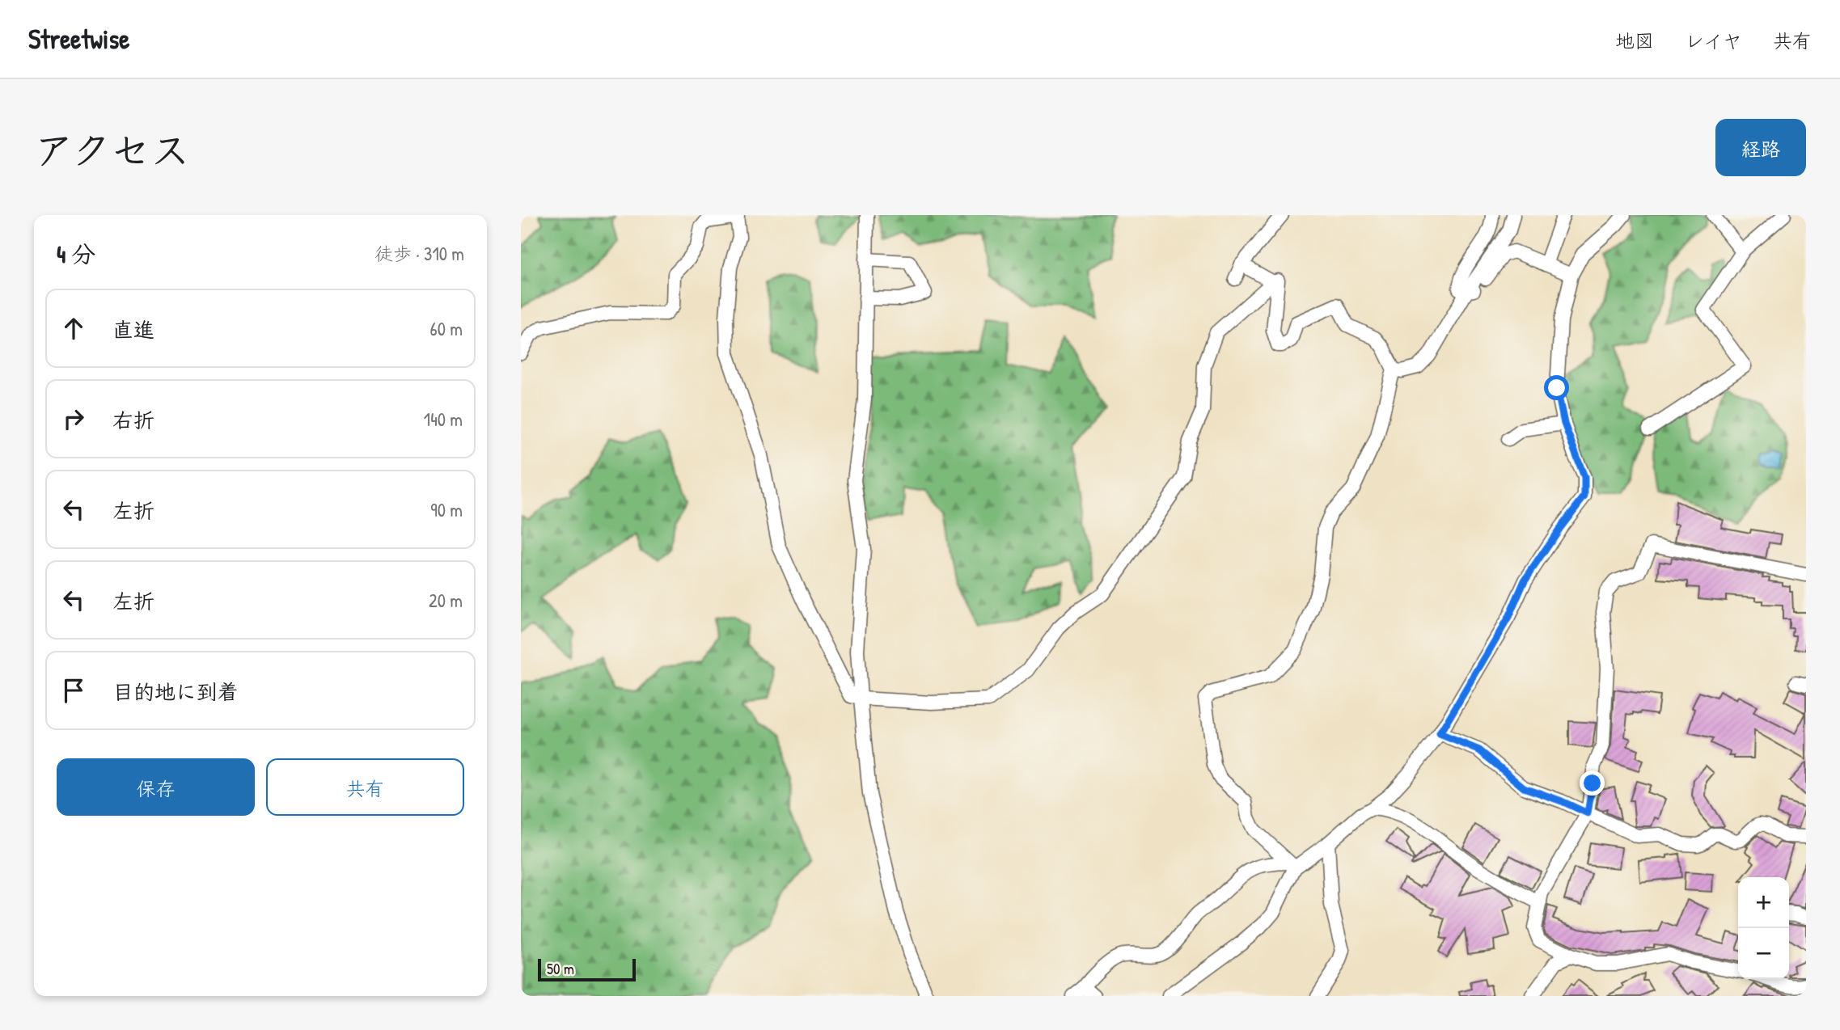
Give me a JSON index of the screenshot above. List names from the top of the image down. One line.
{"scale_bar":"50 m","page":{"header":"Streetwise","nav":["地図","レイヤ","共有"],"title":"アクセス","buttons":["経路",["保存","共有"]],"heading":["4 分","徒歩 · 310 m"],"list":[["直進","60 m"],["右折","140 m"],["左折","90 m"],["左折","20 m"],"目的地に到着"],"map_buttons":["+","−"],"scale":"50 m"}}
